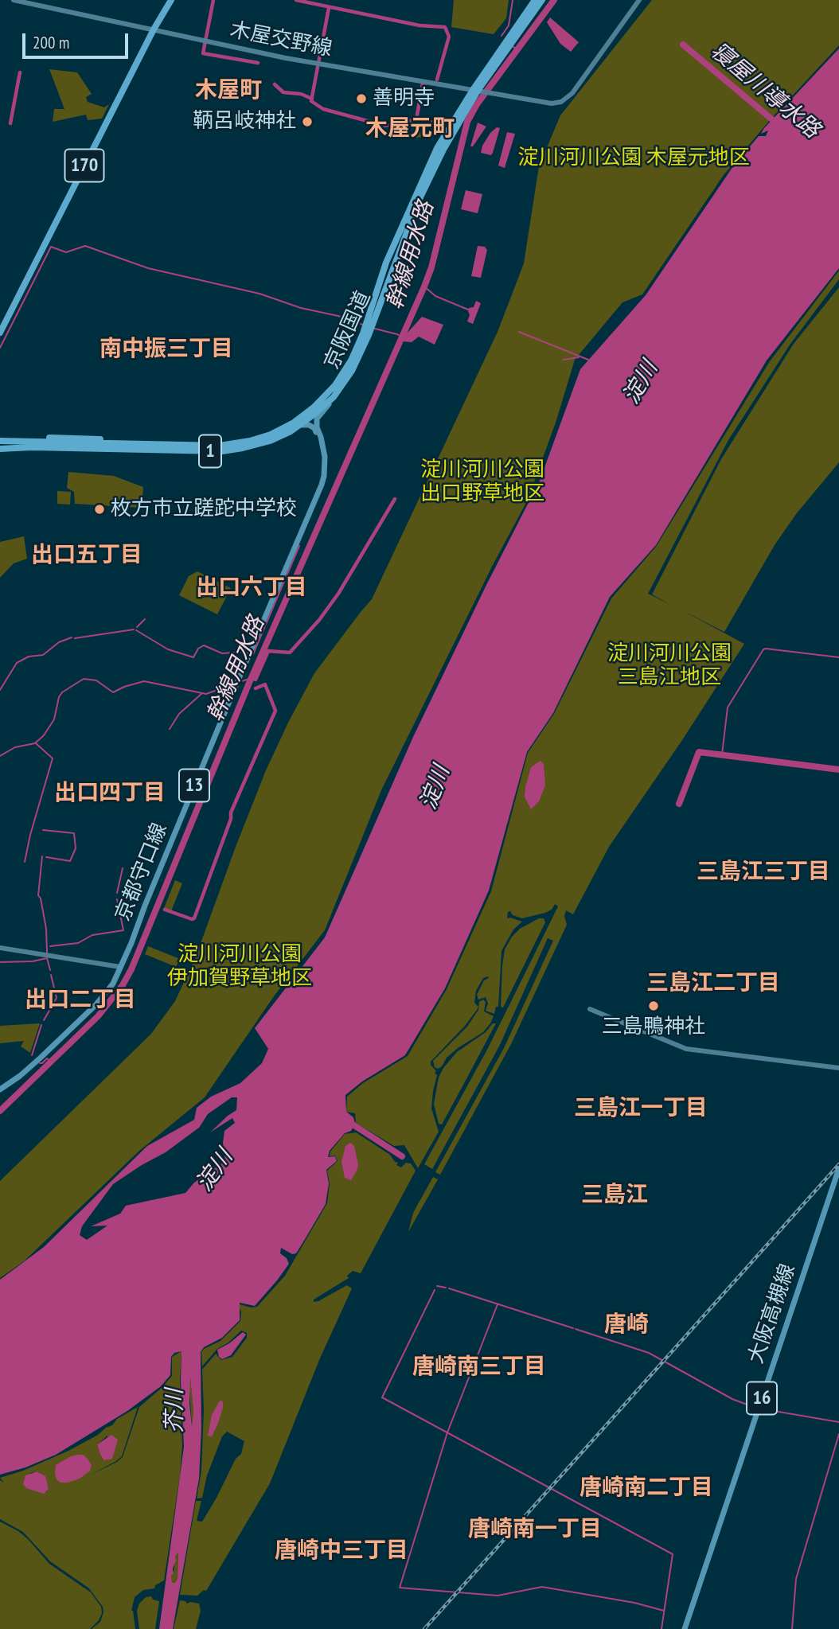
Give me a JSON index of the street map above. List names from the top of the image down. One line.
{"streets":{"highway":["170","京阪国道","1"],"main road":["木屋交野線","13","京都守口線","大阪高槻線","16"]},"crossings":[["木屋交野線","170"],["木屋交野線","京阪国道"],["京阪国道","京都守口線"]],"districts":["木屋町","木屋元町","南中振三丁目","出口五丁目","出口六丁目","出口四丁目","三島江三丁目","三島江二丁目","出口二丁目","三島江一丁目","三島江","唐崎","唐崎南三丁目","唐崎南二丁目","唐崎南一丁目","唐崎中三丁目"],"water":["寝屋川導水路","幹線用水路","淀川","芥川"],"parks":["淀川河川公園 木屋元地区","淀川河川公園 出口野草地区","淀川河川公園 三島江地区","淀川河川公園 伊加賀野草地区"],"places":["善明寺","鞆呂岐神社","枚方市立蹉跎中学校","三島鴨神社"],"scale_bar":"200 m"}
